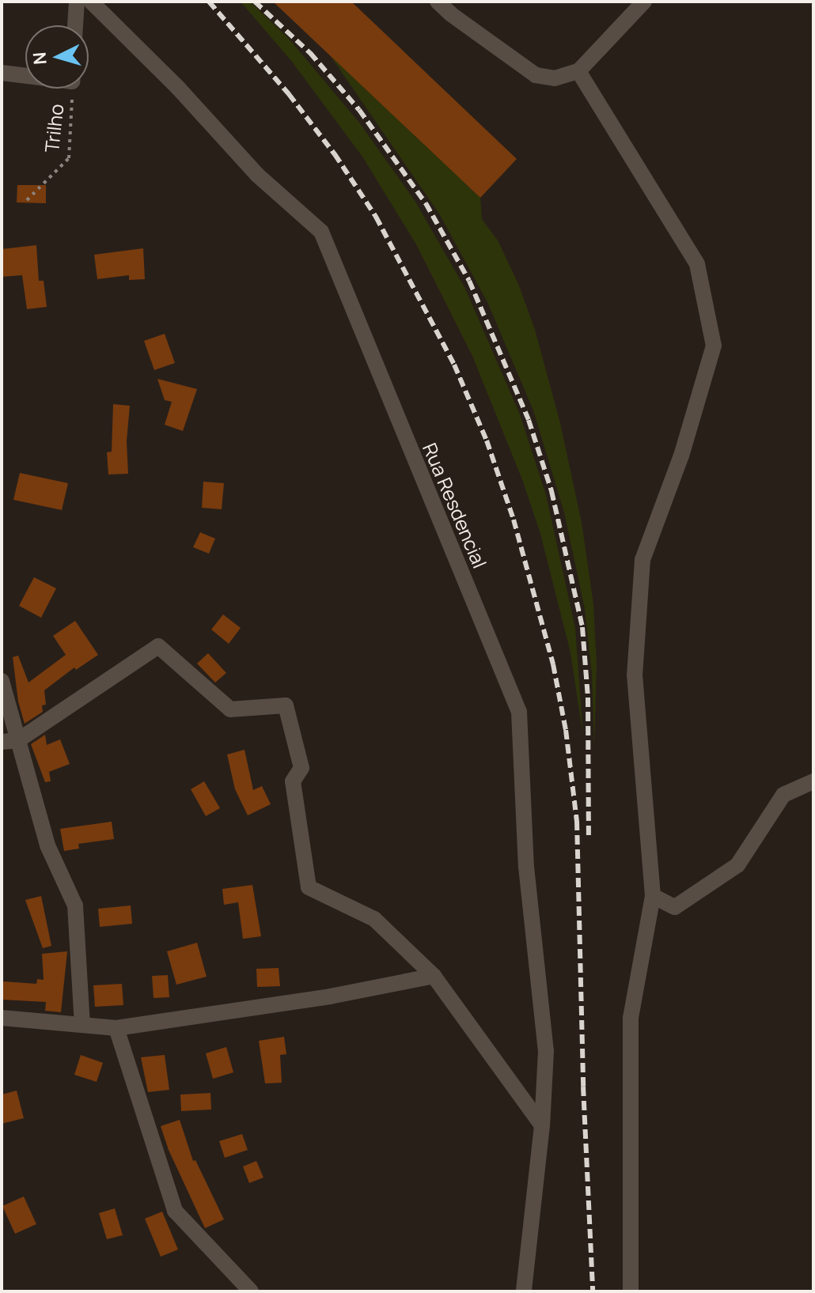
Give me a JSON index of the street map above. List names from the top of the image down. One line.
{"streets":{"street":["Rua Resdencial"],"path":["Trilho"]},"north":"left"}
